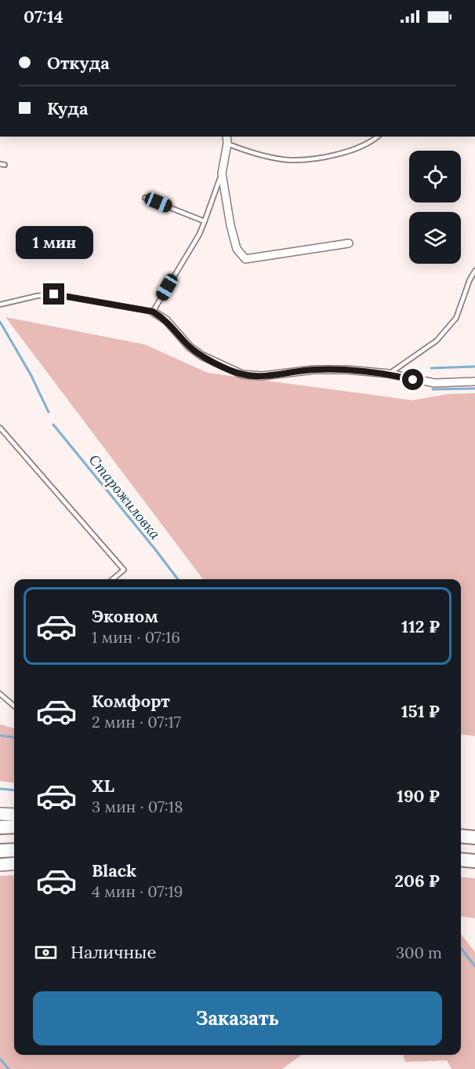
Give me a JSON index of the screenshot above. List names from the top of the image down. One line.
{"water":["Старожиловка"],"page":{"status":"07:14","banner":["Откуда","Куда"],"bubble":"1 мин","list":[{"name":"Эконом","note":"1 мин · 07:16","value":"112 ₽"},{"name":"Комфорт","note":"2 мин · 07:17","value":"151 ₽"},{"name":"XL","note":"3 мин · 07:18","value":"190 ₽"},{"name":"Black","note":"4 мин · 07:19","value":"206 ₽"}],"pay":["Наличные","300 m"],"buttons":"Заказать"}}
